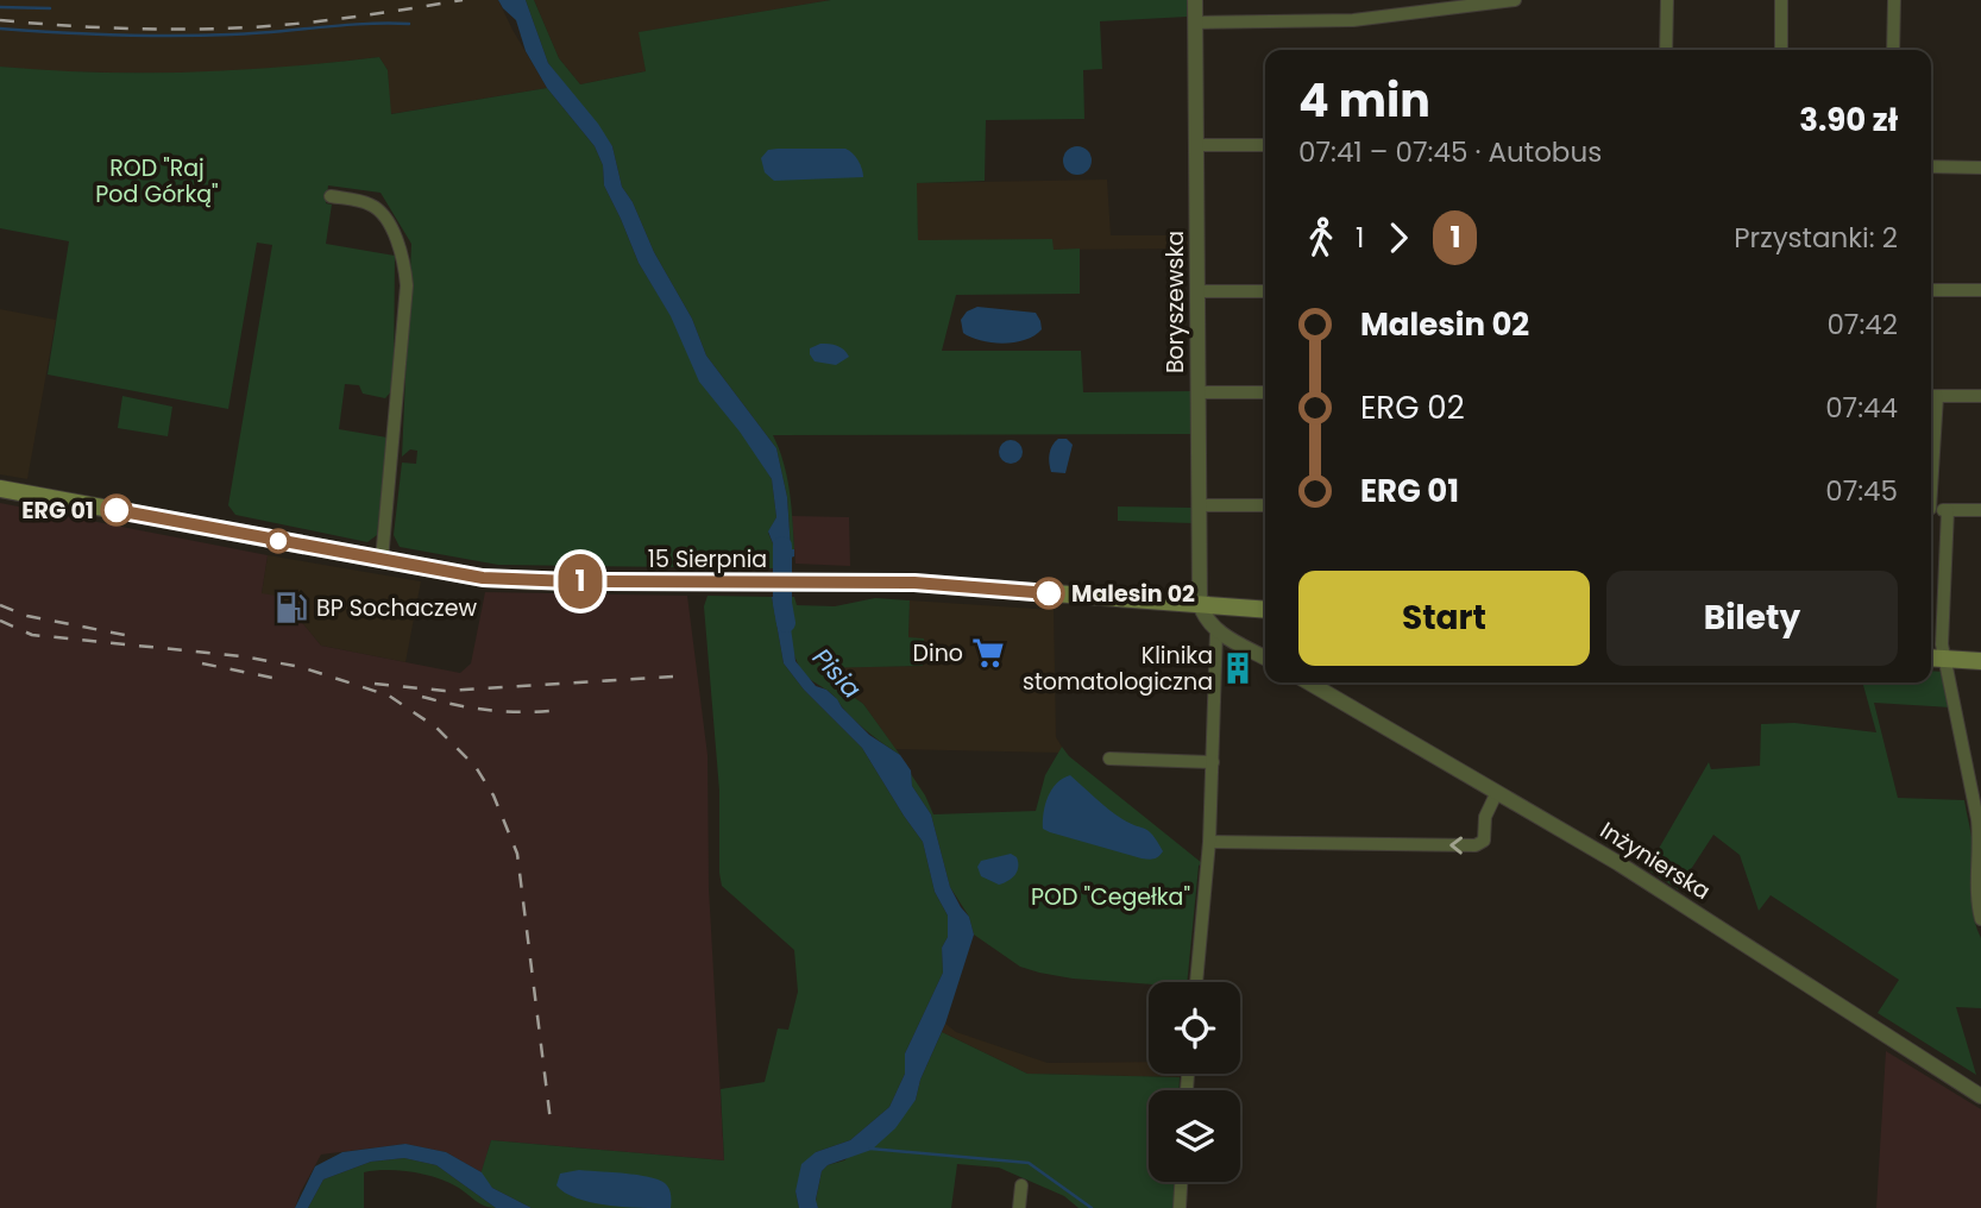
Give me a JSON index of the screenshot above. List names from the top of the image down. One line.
{"streets":{"main road":["15 Sierpnia"],"street":["Boryszewska","Inżynierska"]},"crossings":[["Boryszewska","15 Sierpnia"]],"water":["Pisia"],"parks":["ROD \"Raj Pod Górką\"","POD \"Cegełka\""],"places":{"other":["ERG 01","Malesin 02"],"fuel station":["BP Sochaczew"],"supermarket":["Dino"],"building":["Klinika stomatologiczna"]},"lines":["bus line 1"],"page":{"on_map":"1","heading":["4 min","07:41 – 07:45 · Autobus","3.90 zł"],"legs":["1","1","Przystanki: 2"],"list":[{"name":"Malesin 02","value":"07:42"},{"name":"ERG 02","value":"07:44"},{"name":"ERG 01","value":"07:45"}],"buttons":["Start","Bilety"]}}
